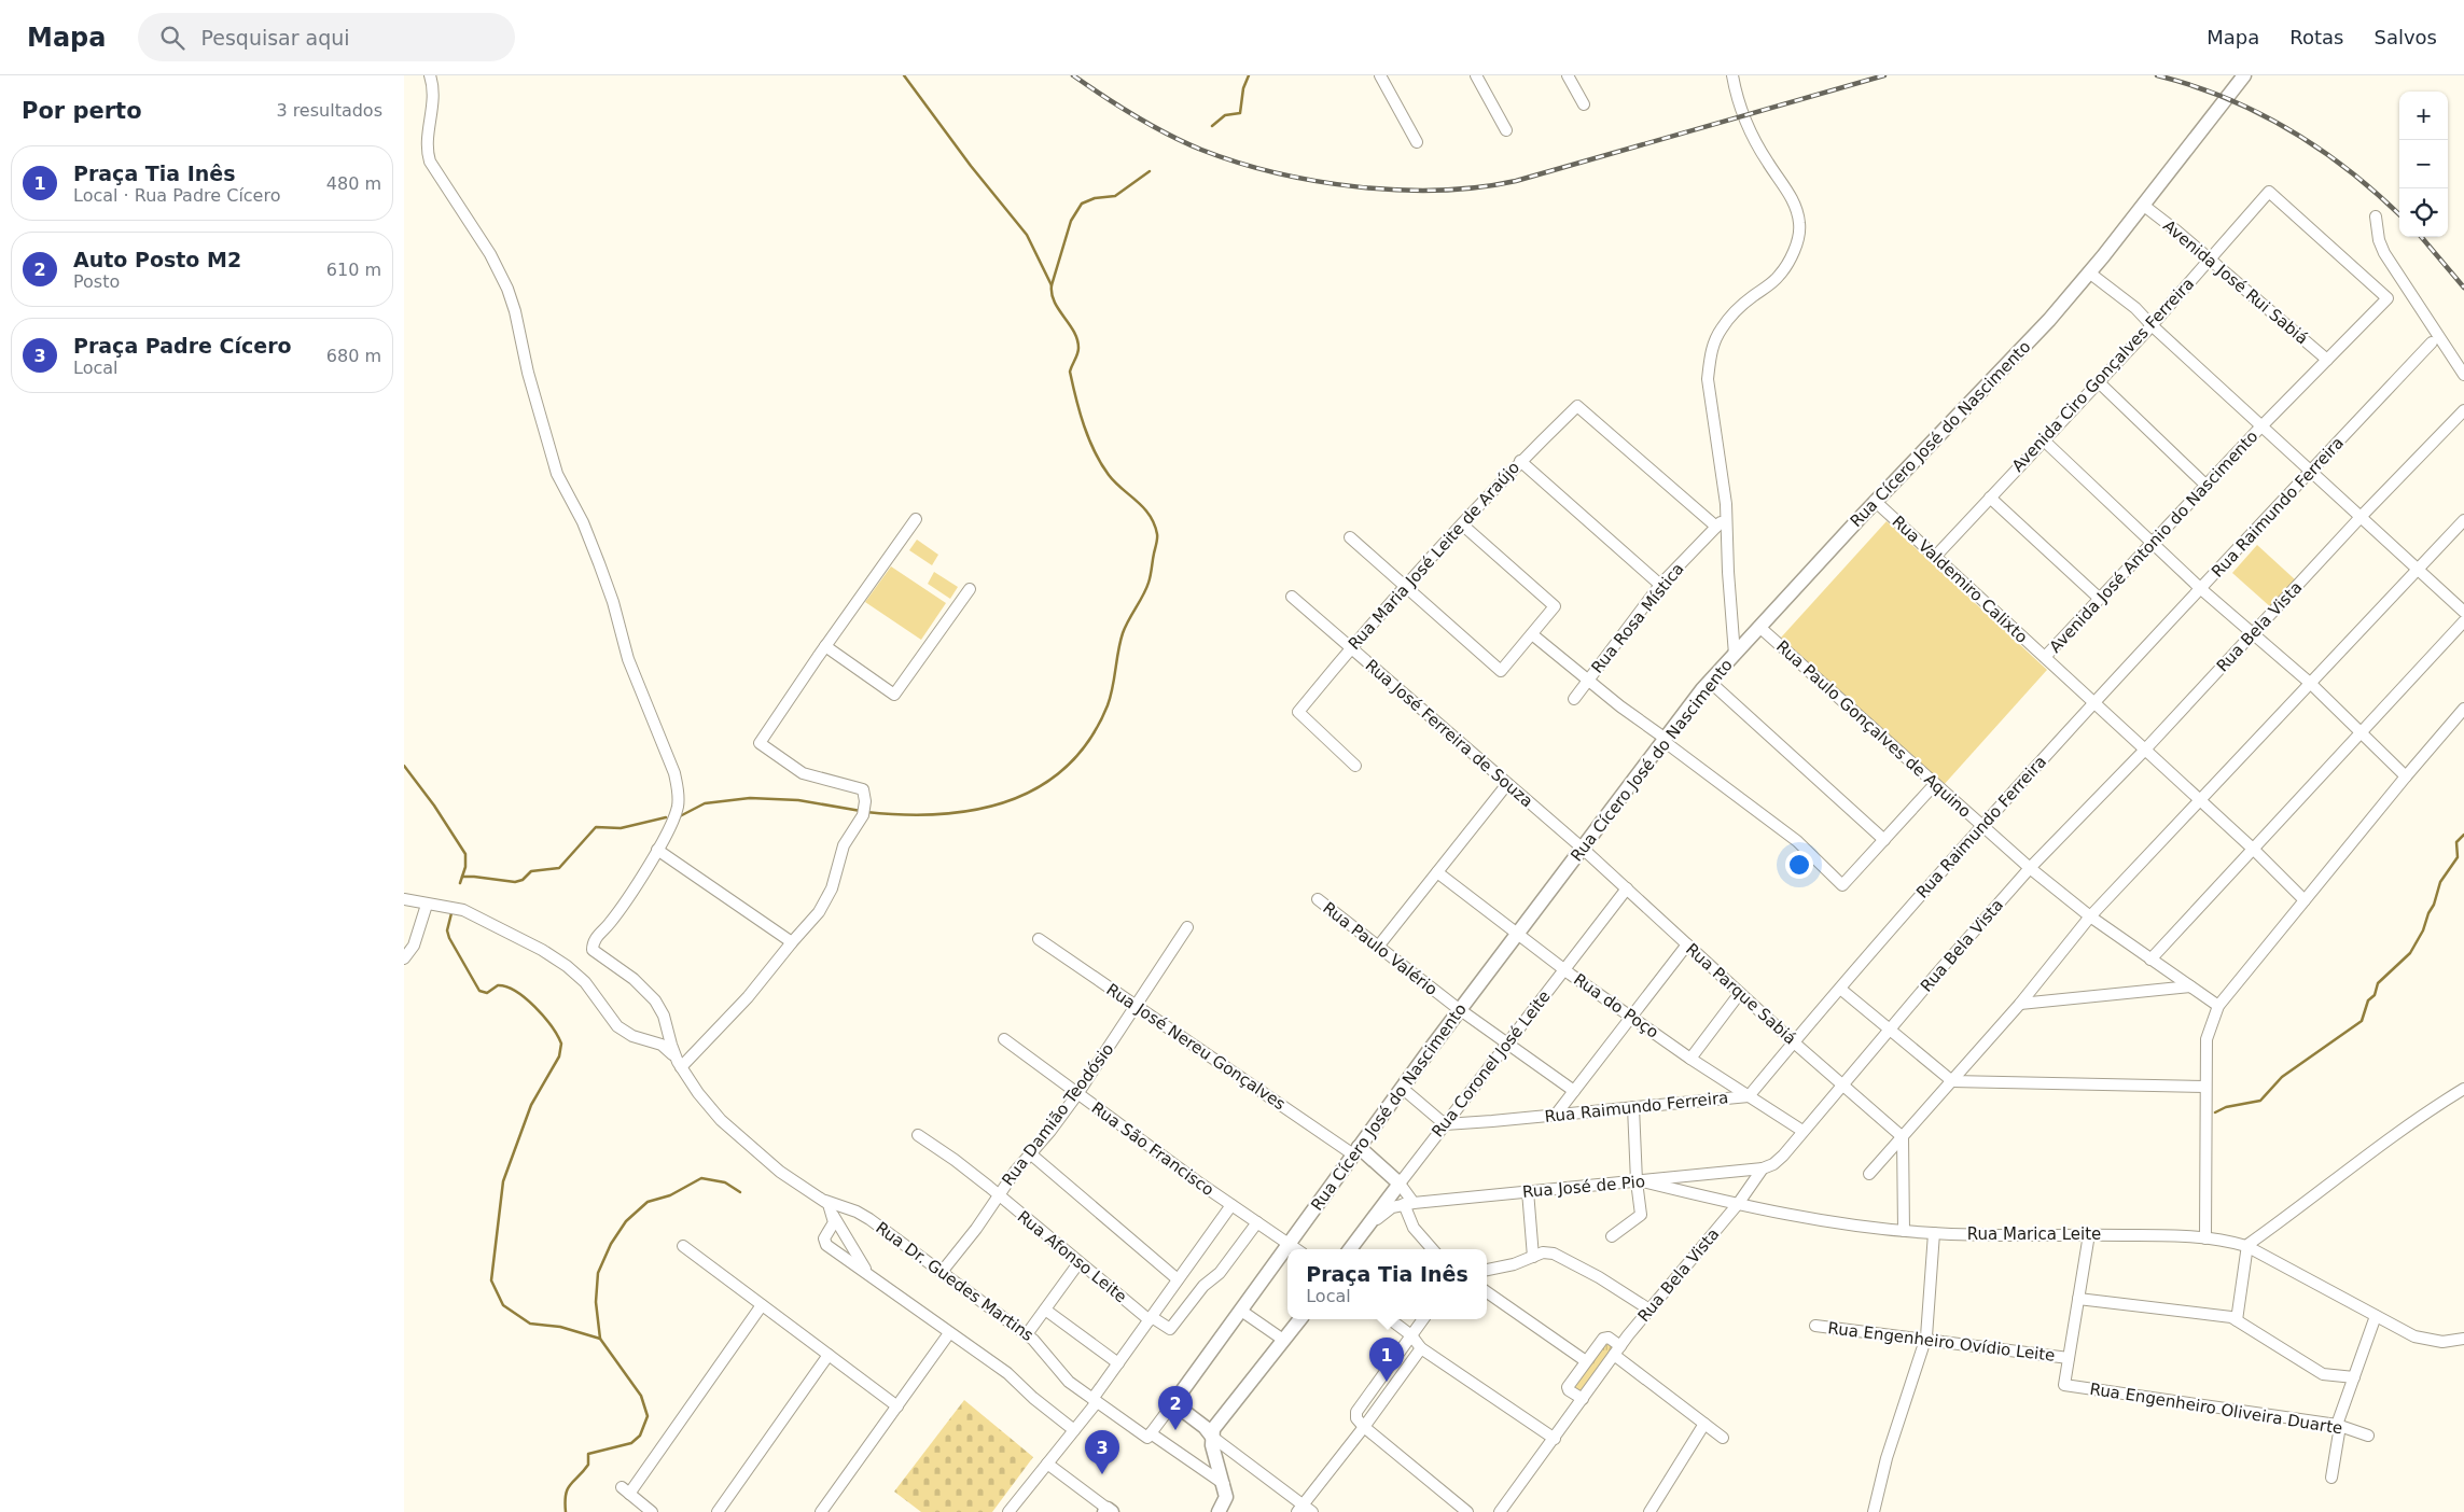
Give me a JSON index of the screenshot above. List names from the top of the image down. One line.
{"streets":{"main road":["Rua Cícero José do Nascimento","Rua José Nereu Gonçalves","Rua Coronel José Leite"],"street":["Avenida José Rui Sabiá","Avenida Ciro Gonçalves Ferreira","Rua Raimundo Ferreira","Avenida José Antonio do Nascimento","Rua Maria José Leite de Araújo","Rua Valdemiro Calixto","Rua Rosa Mística","Rua Bela Vista","Rua Paulo Gonçalves de Aquino","Rua José Ferreira de Souza","Rua Paulo Valério","Rua Parque Sabiá","Rua do Poço","Rua Damião Teodósio","Rua São Francisco","Rua José de Pio","Rua Marica Leite","Rua Afonso Leite","Rua Dr. Guedes Martins","Rua Engenheiro Ovídio Leite","Rua Engenheiro Oliveira Duarte"]},"crossings":[["Avenida José Rui Sabiá","Avenida Ciro Gonçalves Ferreira"],["Avenida José Rui Sabiá","Rua Cícero José do Nascimento"],["Avenida José Rui Sabiá","Avenida José Antonio do Nascimento"],["Avenida Ciro Gonçalves Ferreira","Avenida José Antonio do Nascimento"],["Avenida Ciro Gonçalves Ferreira","Rua Valdemiro Calixto"],["Rua Cícero José do Nascimento","Rua Valdemiro Calixto"],["Rua Cícero José do Nascimento","Rua Paulo Gonçalves de Aquino"],["Rua Cícero José do Nascimento","Rua José Ferreira de Souza"],["Rua Cícero José do Nascimento","Rua Paulo Valério"],["Rua Cícero José do Nascimento","Rua Parque Sabiá"],["Rua Cícero José do Nascimento","Rua do Poço"],["Rua Cícero José do Nascimento","Rua José Nereu Gonçalves"],["Rua Cícero José do Nascimento","Rua São Francisco"],["Rua Cícero José do Nascimento","Rua Dr. Guedes Martins"],["Rua Raimundo Ferreira","Rua Valdemiro Calixto"],["Rua Raimundo Ferreira","Rua Paulo Gonçalves de Aquino"],["Rua Raimundo Ferreira","Rua Parque Sabiá"],["Rua Raimundo Ferreira","Rua do Poço"],["Rua Raimundo Ferreira","Rua Coronel José Leite"],["Avenida José Antonio do Nascimento","Rua Valdemiro Calixto"],["Rua Maria José Leite de Araújo","Rua Rosa Mística"],["Rua Maria José Leite de Araújo","Rua José Ferreira de Souza"],["Rua Valdemiro Calixto","Rua Bela Vista"],["Rua Bela Vista","Rua Paulo Gonçalves de Aquino"],["Rua Bela Vista","Rua Parque Sabiá"],["Rua Bela Vista","Rua do Poço"],["Rua Bela Vista","Rua José de Pio"],["Rua Bela Vista","Rua Marica Leite"],["Rua José Ferreira de Souza","Rua Parque Sabiá"],["Rua Paulo Valério","Rua Coronel José Leite"],["Rua Parque Sabiá","Rua Coronel José Leite"],["Rua do Poço","Rua Coronel José Leite"],["Rua José Nereu Gonçalves","Rua Coronel José Leite"],["Rua José Nereu Gonçalves","Rua Damião Teodósio"],["Rua José Nereu Gonçalves","Rua José de Pio"],["Rua Coronel José Leite","Rua José de Pio"],["Rua Damião Teodósio","Rua São Francisco"],["Rua Damião Teodósio","Rua Afonso Leite"],["Rua Damião Teodósio","Rua Dr. Guedes Martins"],["Rua São Francisco","Rua Afonso Leite"],["Rua José de Pio","Rua Marica Leite"],["Rua Engenheiro Ovídio Leite","Rua Engenheiro Oliveira Duarte"]],"page":{"header":"Mapa","search":"Pesquisar aqui","nav":["Mapa","Rotas","Salvos"],"heading":["Por perto","3 resultados"],"map_buttons":["+","−"],"list":[{"mark":"1","name":"Praça Tia Inês","note":"Local · Rua Padre Cícero","value":"480 m"},{"mark":"2","name":"Auto Posto M2","note":"Posto","value":"610 m"},{"mark":"3","name":"Praça Padre Cícero","note":"Local","value":"680 m"}],"popup":["Praça Tia Inês","Local"],"pins":["1","2","3"]}}
